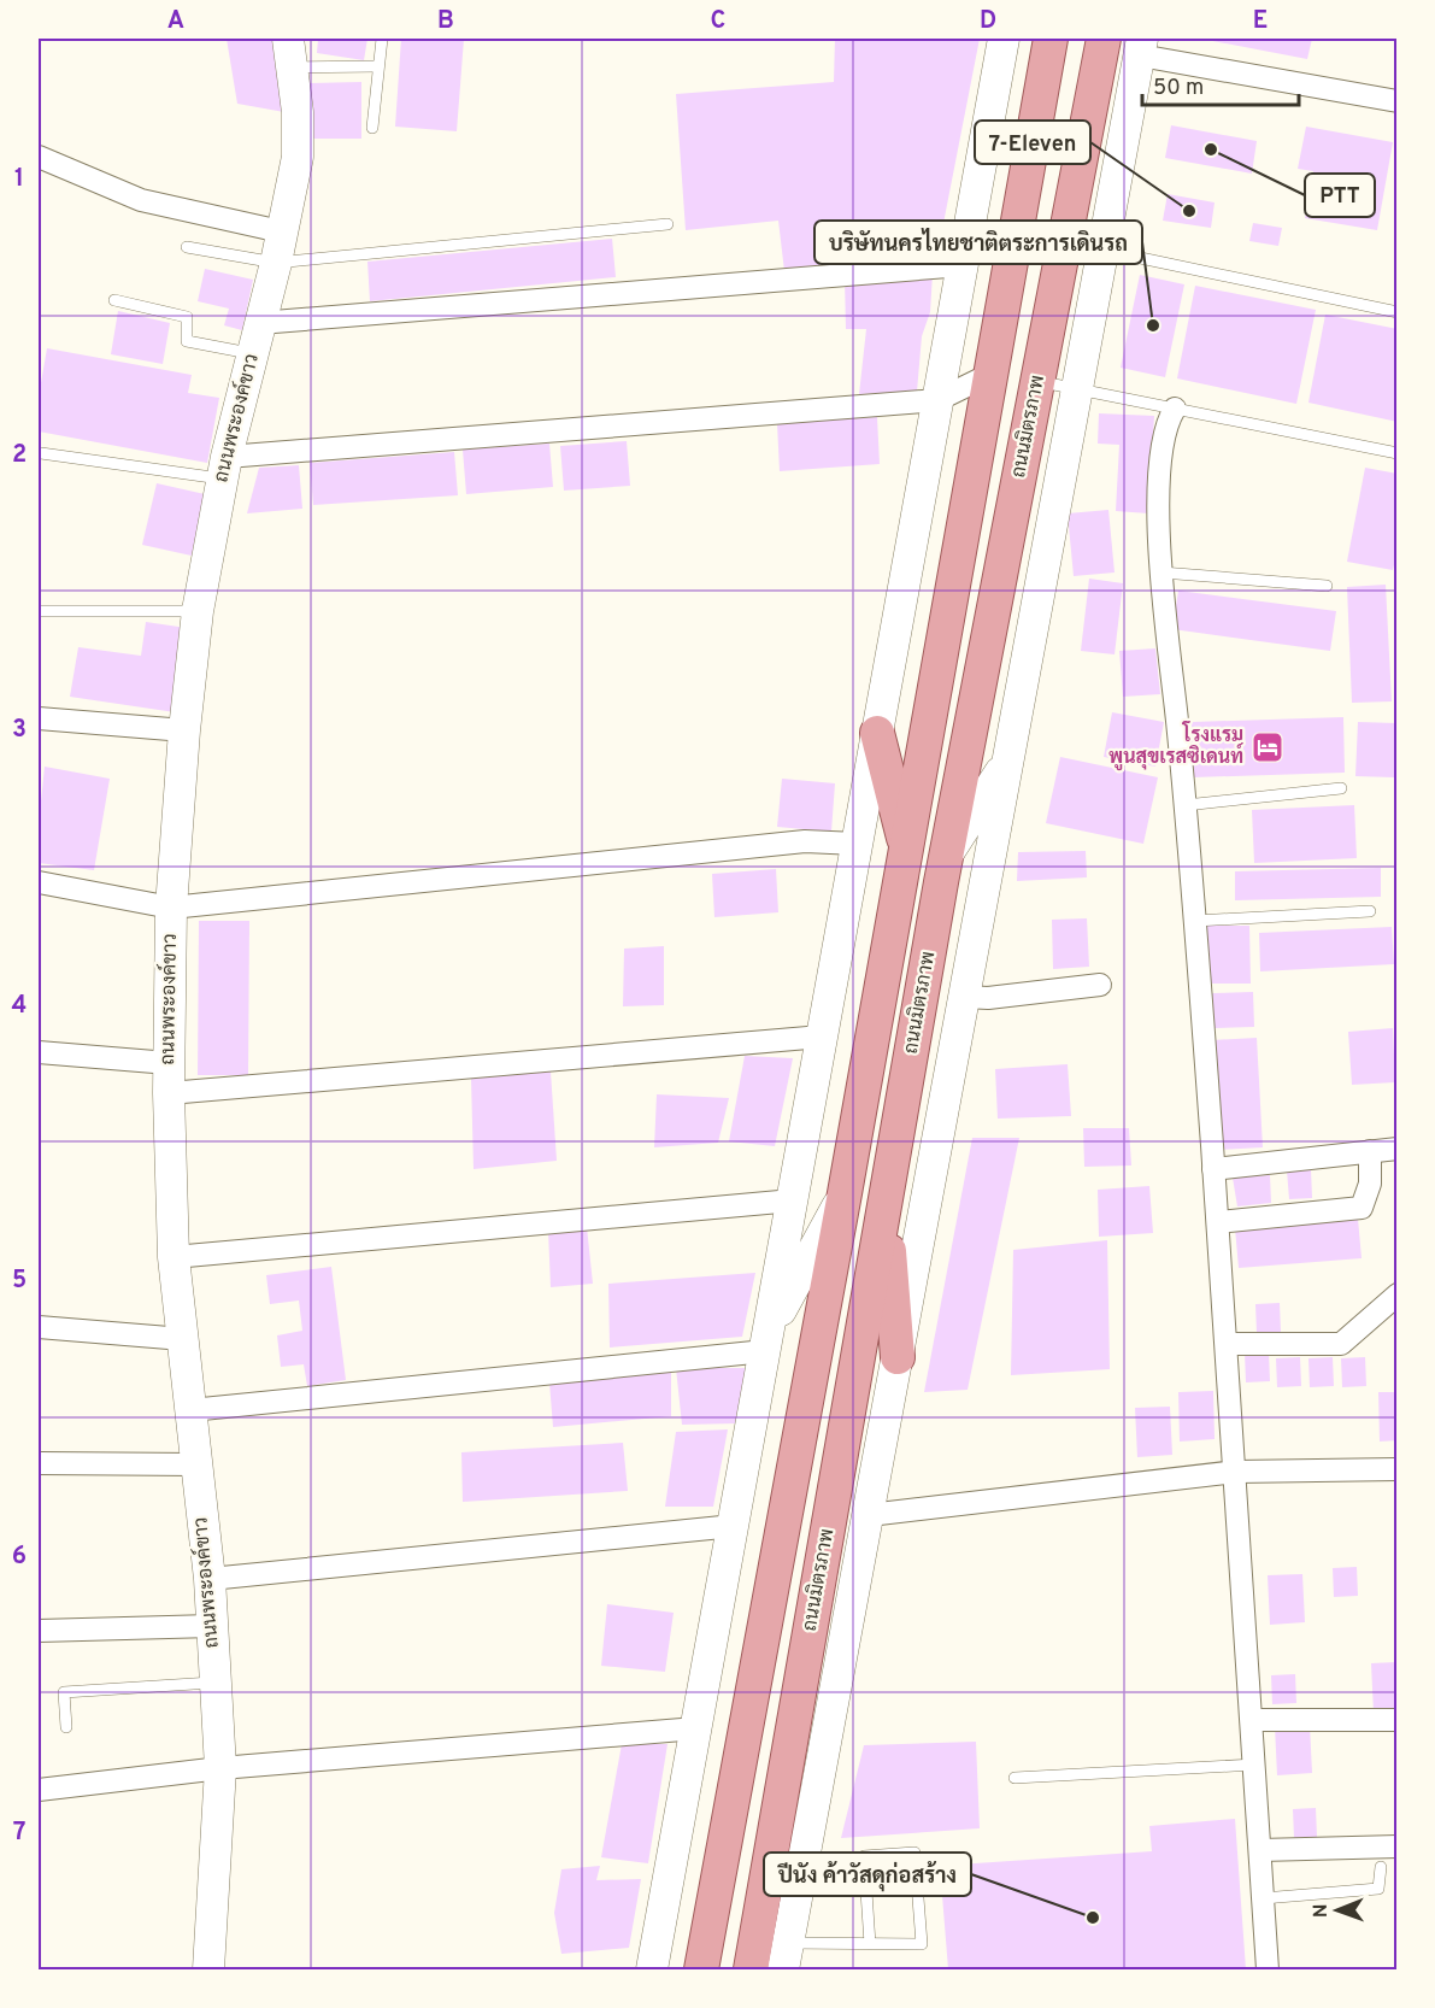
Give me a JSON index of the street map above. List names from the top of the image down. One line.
{"streets":{"main road":["ถนนพระองค์ขาว","ถนนมิตรภาพ"]},"places":{"other":["PTT","7-Eleven","บริษัทนครไทยชาติตระการเดินรถ","ปีนัง ค้าวัสดุก่อสร้าง"],"hotel":["โรงแรม พูนสุขเรสซิเดนท์"]},"scale_bar":"50 m","north":"left","grid":{"columns":["A","B","C","D","E"],"rows":["1","2","3","4","5","6","7"]}}
